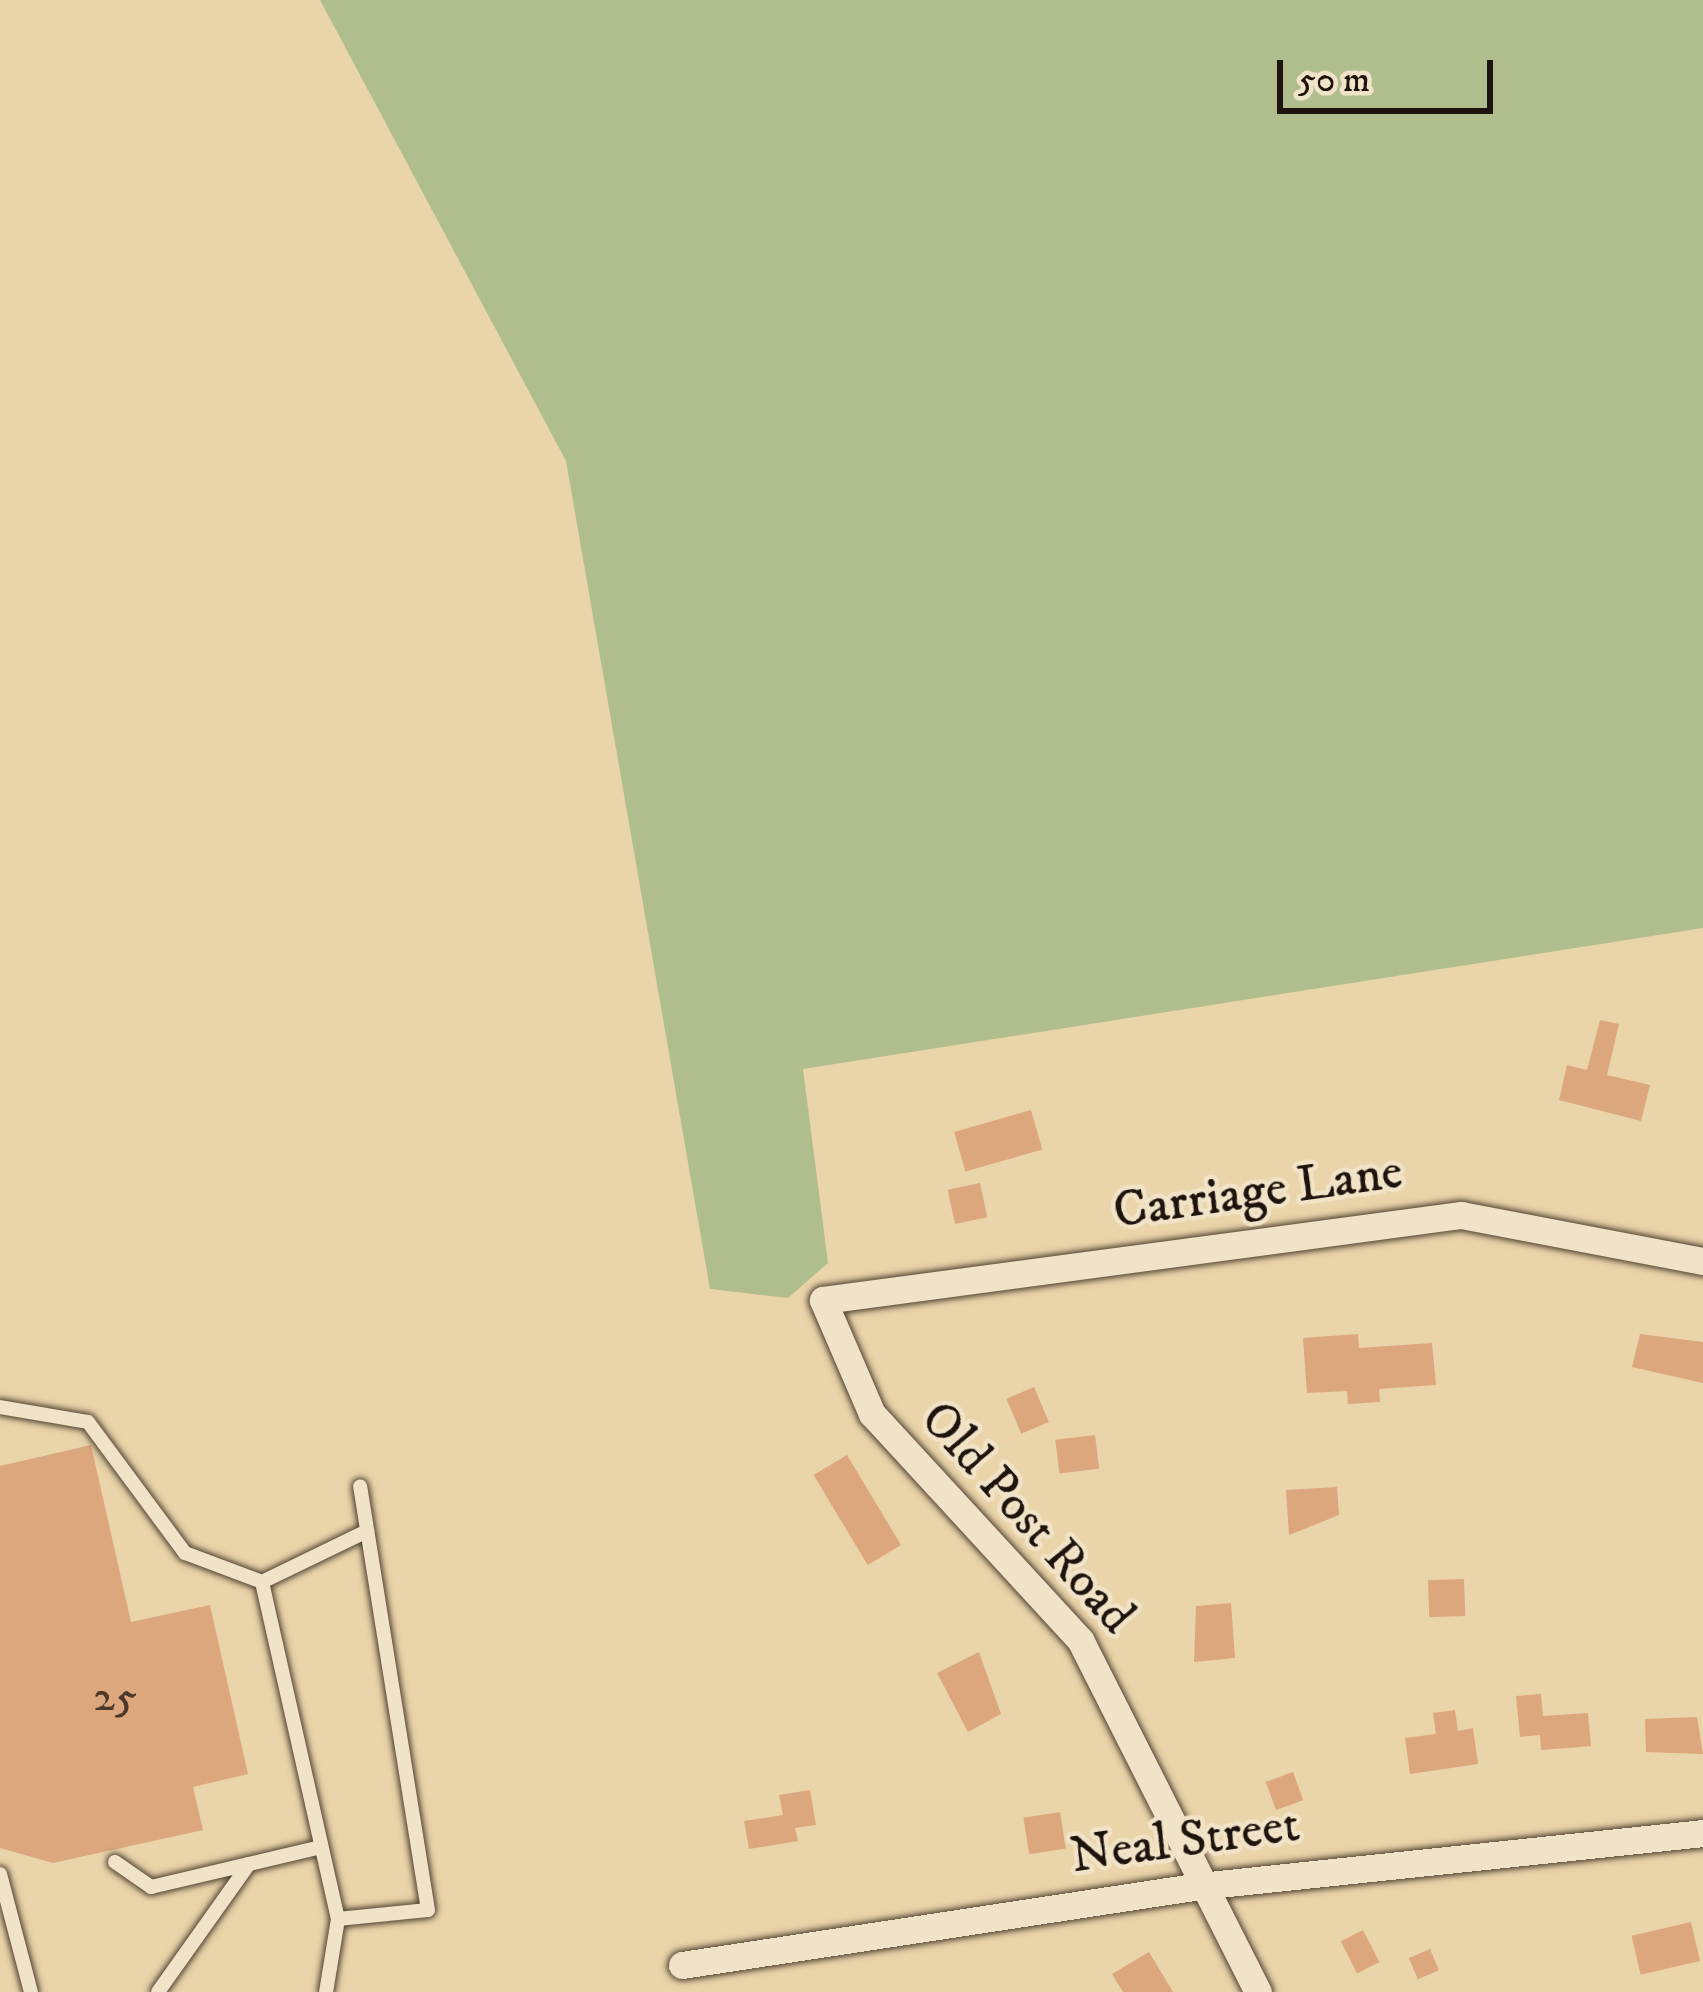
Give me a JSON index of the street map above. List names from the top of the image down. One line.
{"streets":{"street":["Carriage Lane","Old Post Road","Neal Street"]},"crossings":[["Carriage Lane","Old Post Road"],["Old Post Road","Neal Street"]],"house_numbers":["25"],"scale_bar":"50 m"}
